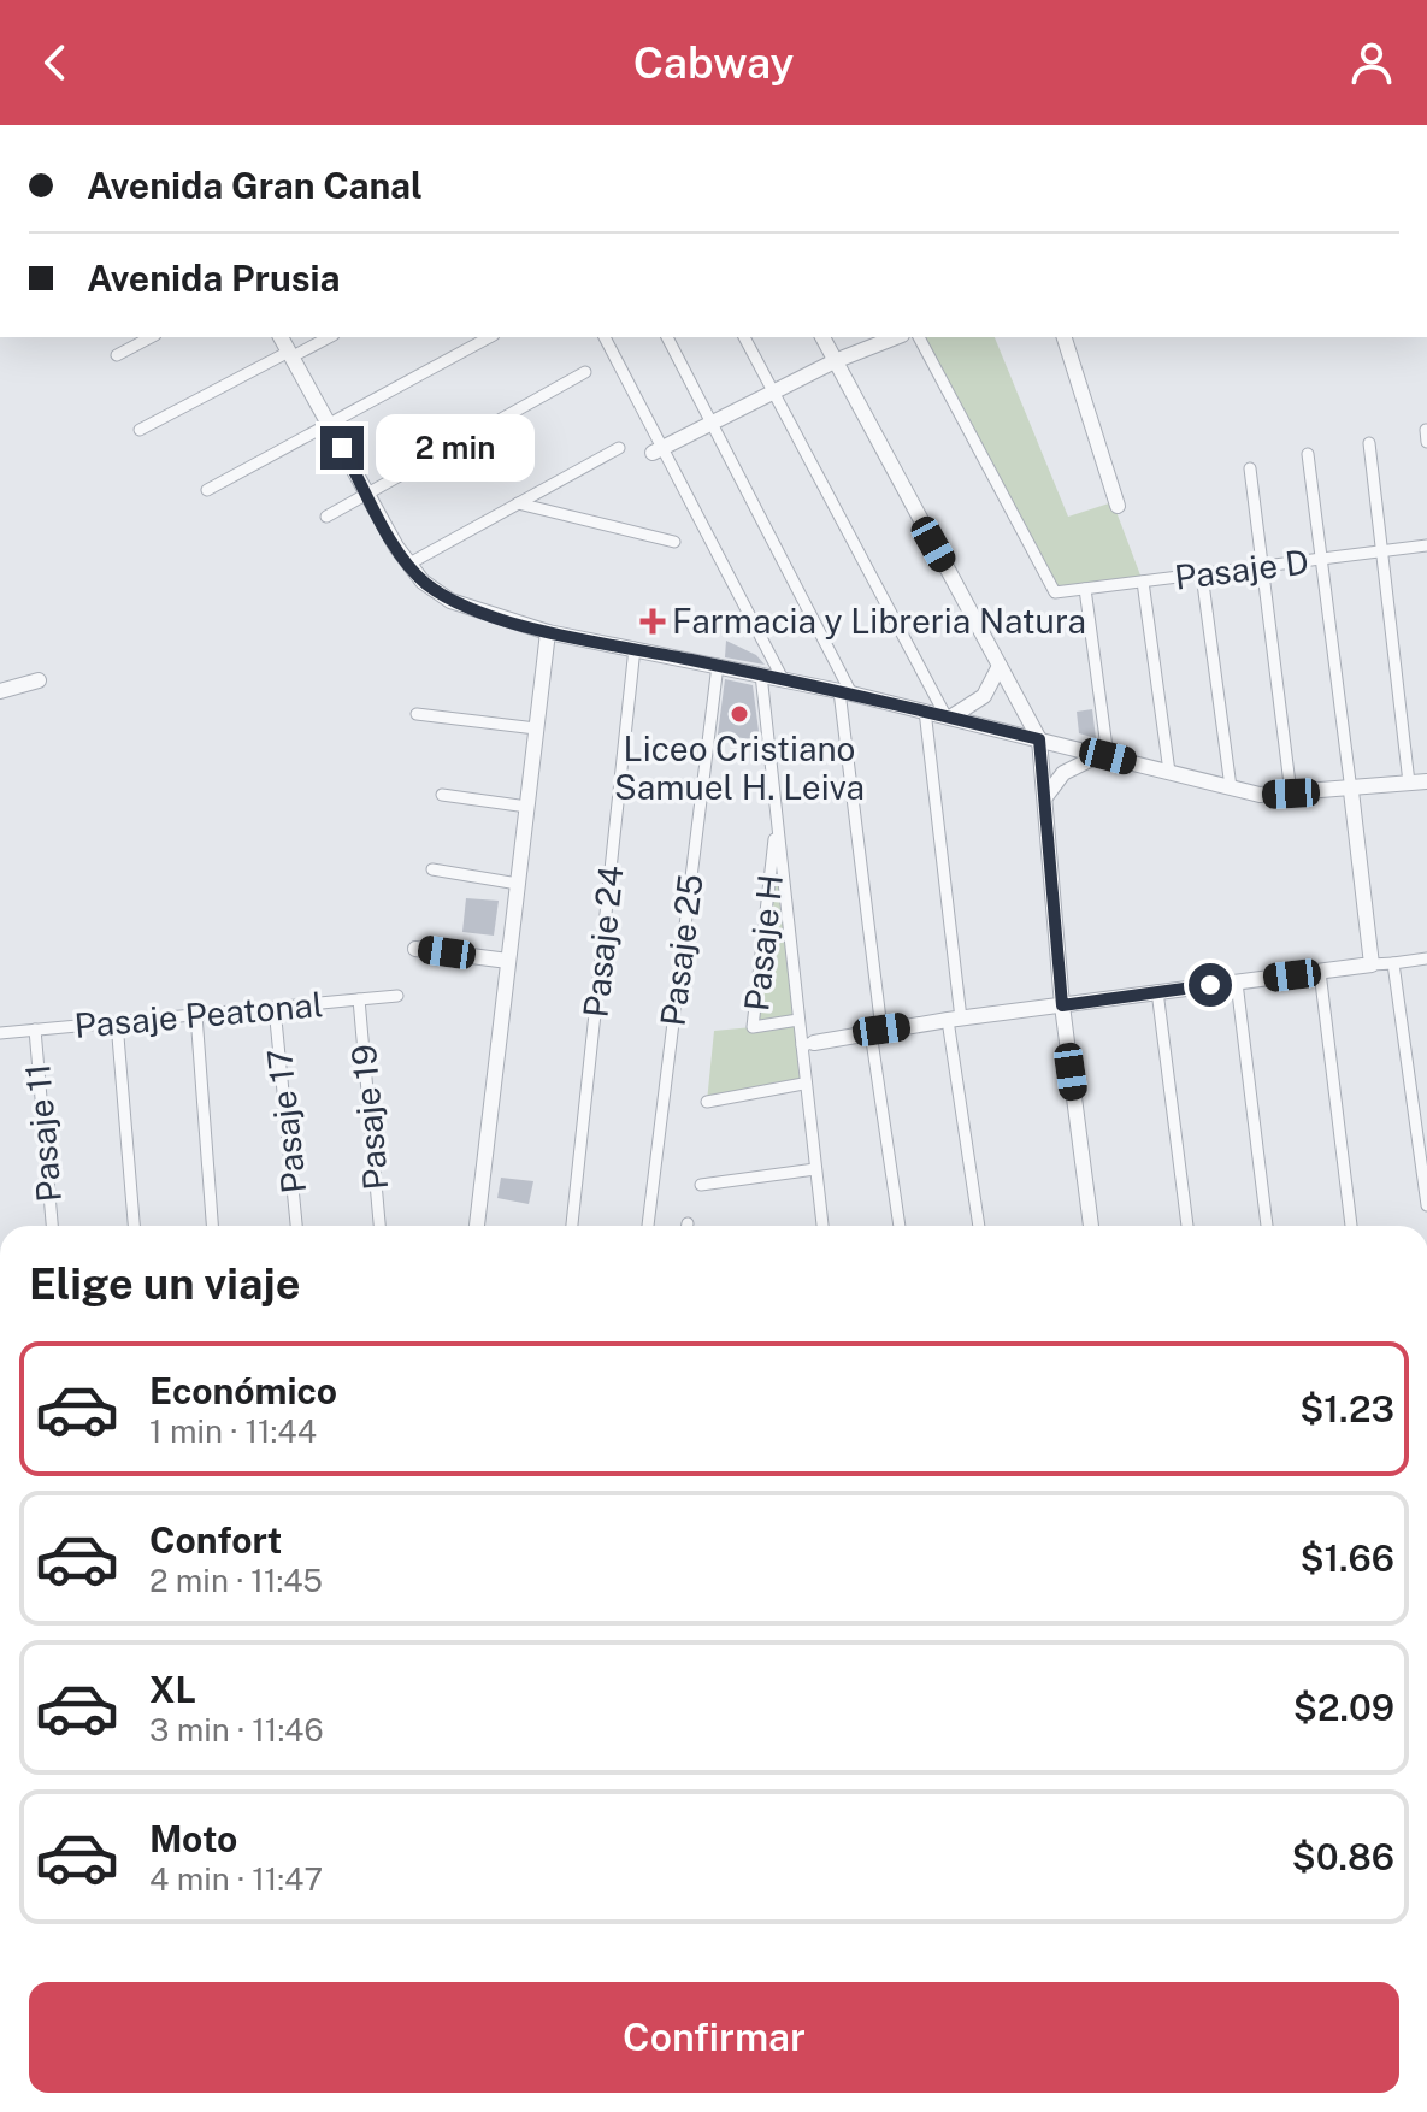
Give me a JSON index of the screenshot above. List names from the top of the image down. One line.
{"streets":{"street":["Pasaje D","Pasaje 24","Pasaje H","Pasaje 25","Pasaje Peatonal","Pasaje 19","Pasaje 17","Pasaje 11"]},"crossings":[["Pasaje Peatonal","Pasaje 19"],["Pasaje Peatonal","Pasaje 17"],["Pasaje Peatonal","Pasaje 11"]],"places":{"health":["Farmacia y Libreria Natura"],"other":["Liceo Cristiano Samuel H. Leiva"]},"page":{"header":"Cabway","banner":["Avenida Gran Canal","Avenida Prusia"],"bubble":"2 min","heading":"Elige un viaje","list":[{"name":"Económico","note":"1 min · 11:44","value":"$1.23"},{"name":"Confort","note":"2 min · 11:45","value":"$1.66"},{"name":"XL","note":"3 min · 11:46","value":"$2.09"},{"name":"Moto","note":"4 min · 11:47","value":"$0.86"}],"buttons":"Confirmar"}}
